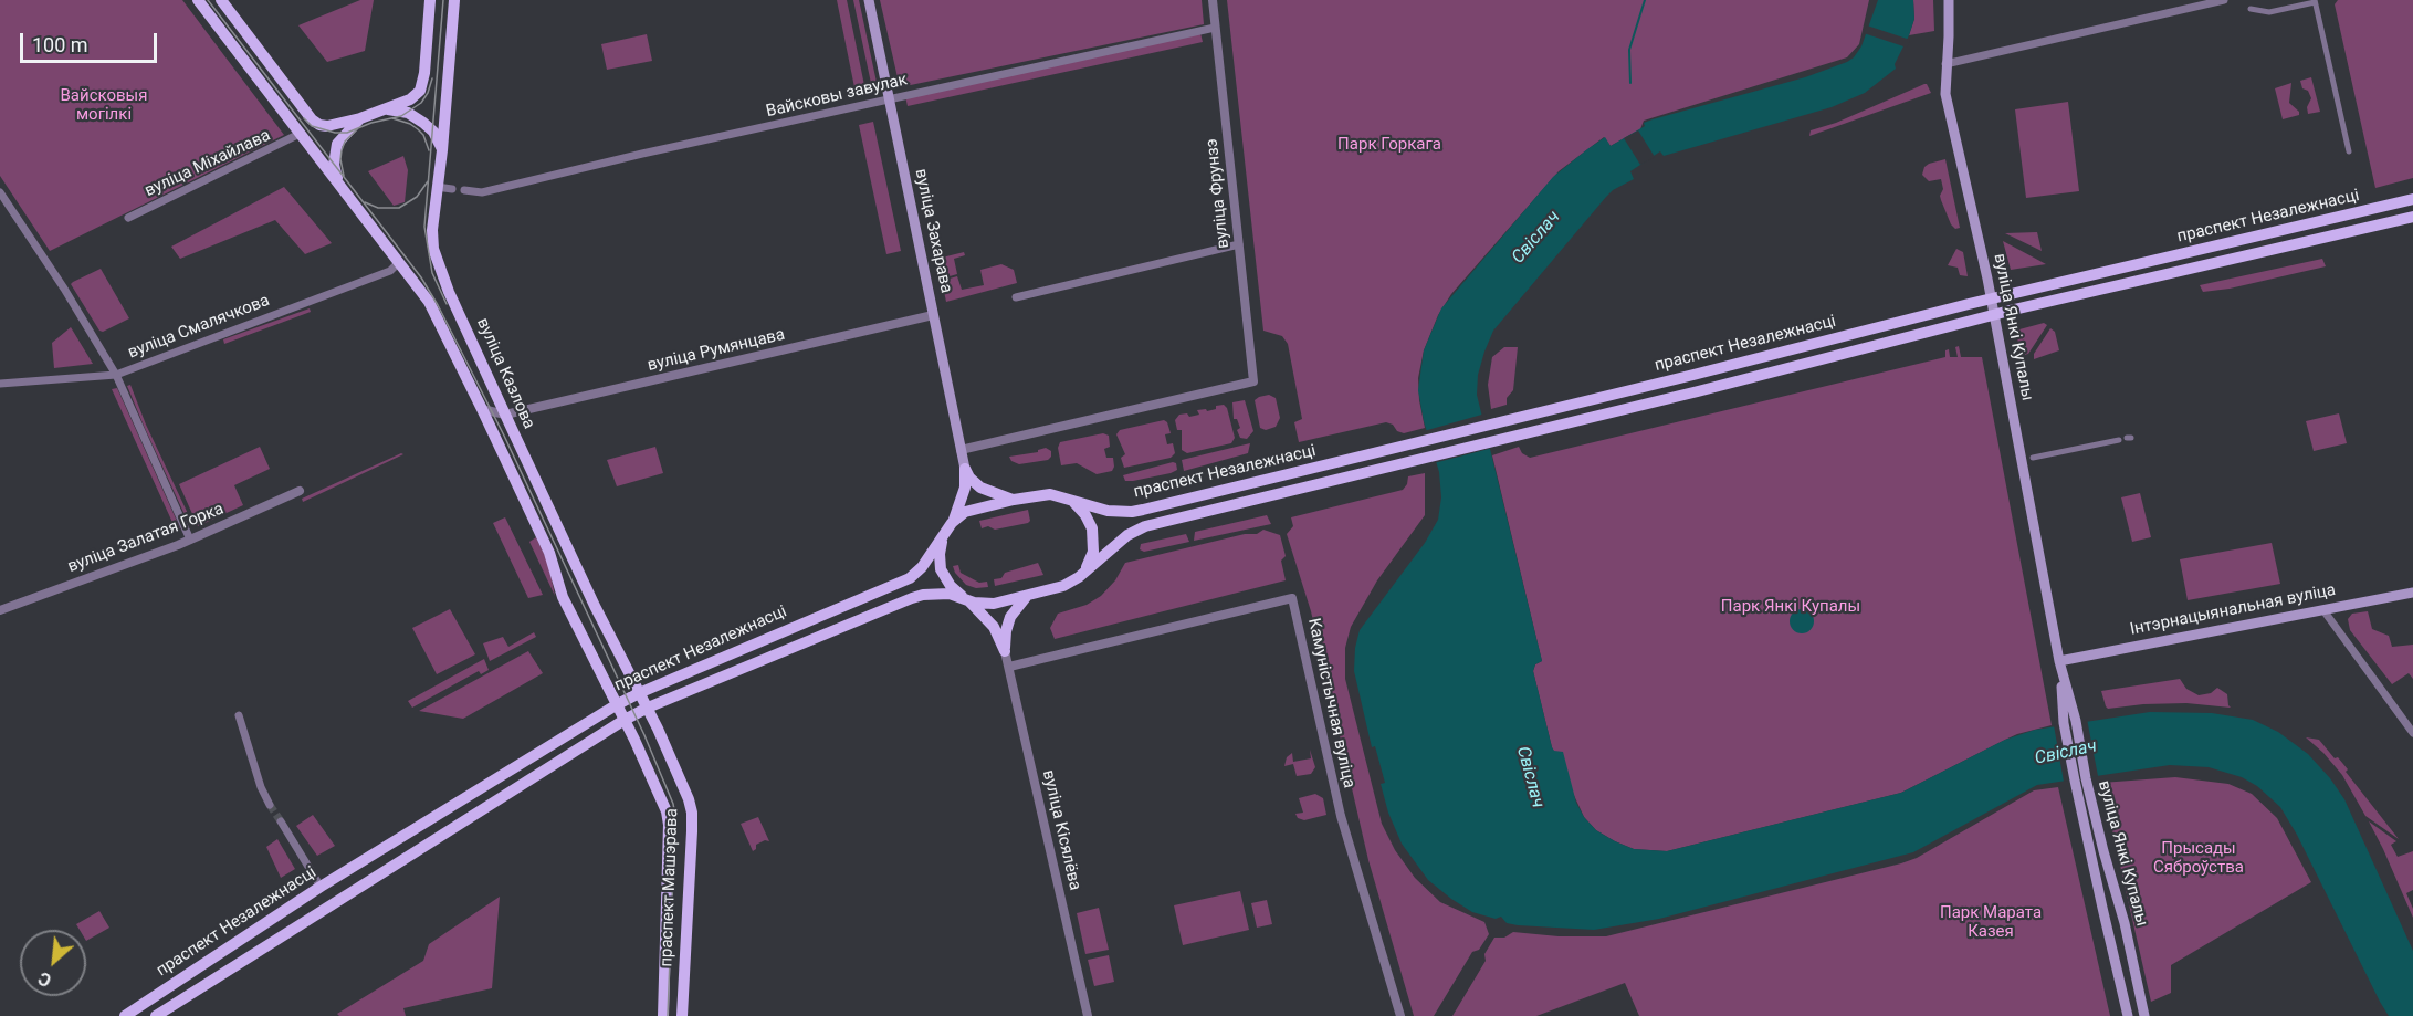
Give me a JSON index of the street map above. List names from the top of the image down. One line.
{"streets":{"main road":["праспект Незалежнасці","вуліца Захарава","вуліца Янкі Купалы","вуліца Казлова","Інтэрнацыянальная вуліца","праспект Машэрава"],"street":["Вайсковы завулак","вуліца Міхайлава","вуліца Фрунзэ","вуліца Смалячкова","вуліца Румянцава","вуліца Залатая Горка","Камуністычная вуліца","вуліца Кісялёва"]},"crossings":[["Вайсковы завулак","вуліца Фрунзэ"],["Вайсковы завулак","вуліца Захарава"],["вуліца Міхайлава","вуліца Казлова"],["вуліца Фрунзэ","вуліца Захарава"],["праспект Незалежнасці","вуліца Янкі Купалы"],["праспект Незалежнасці","вуліца Казлова"],["праспект Незалежнасці","праспект Машэрава"],["вуліца Захарава","вуліца Румянцава"],["вуліца Смалячкова","вуліца Казлова"],["вуліца Янкі Купалы","Інтэрнацыянальная вуліца"],["вуліца Румянцава","вуліца Казлова"],["вуліца Казлова","праспект Машэрава"],["Камуністычная вуліца","вуліца Кісялёва"]],"water":["Свіслач"],"parks":["Вайсковыя могілкі","Парк Горкага","Парк Янкі Купалы","Прысады Сяброўства","Парк Марата Казея"],"scale_bar":"100 m","north":"bottom left"}
